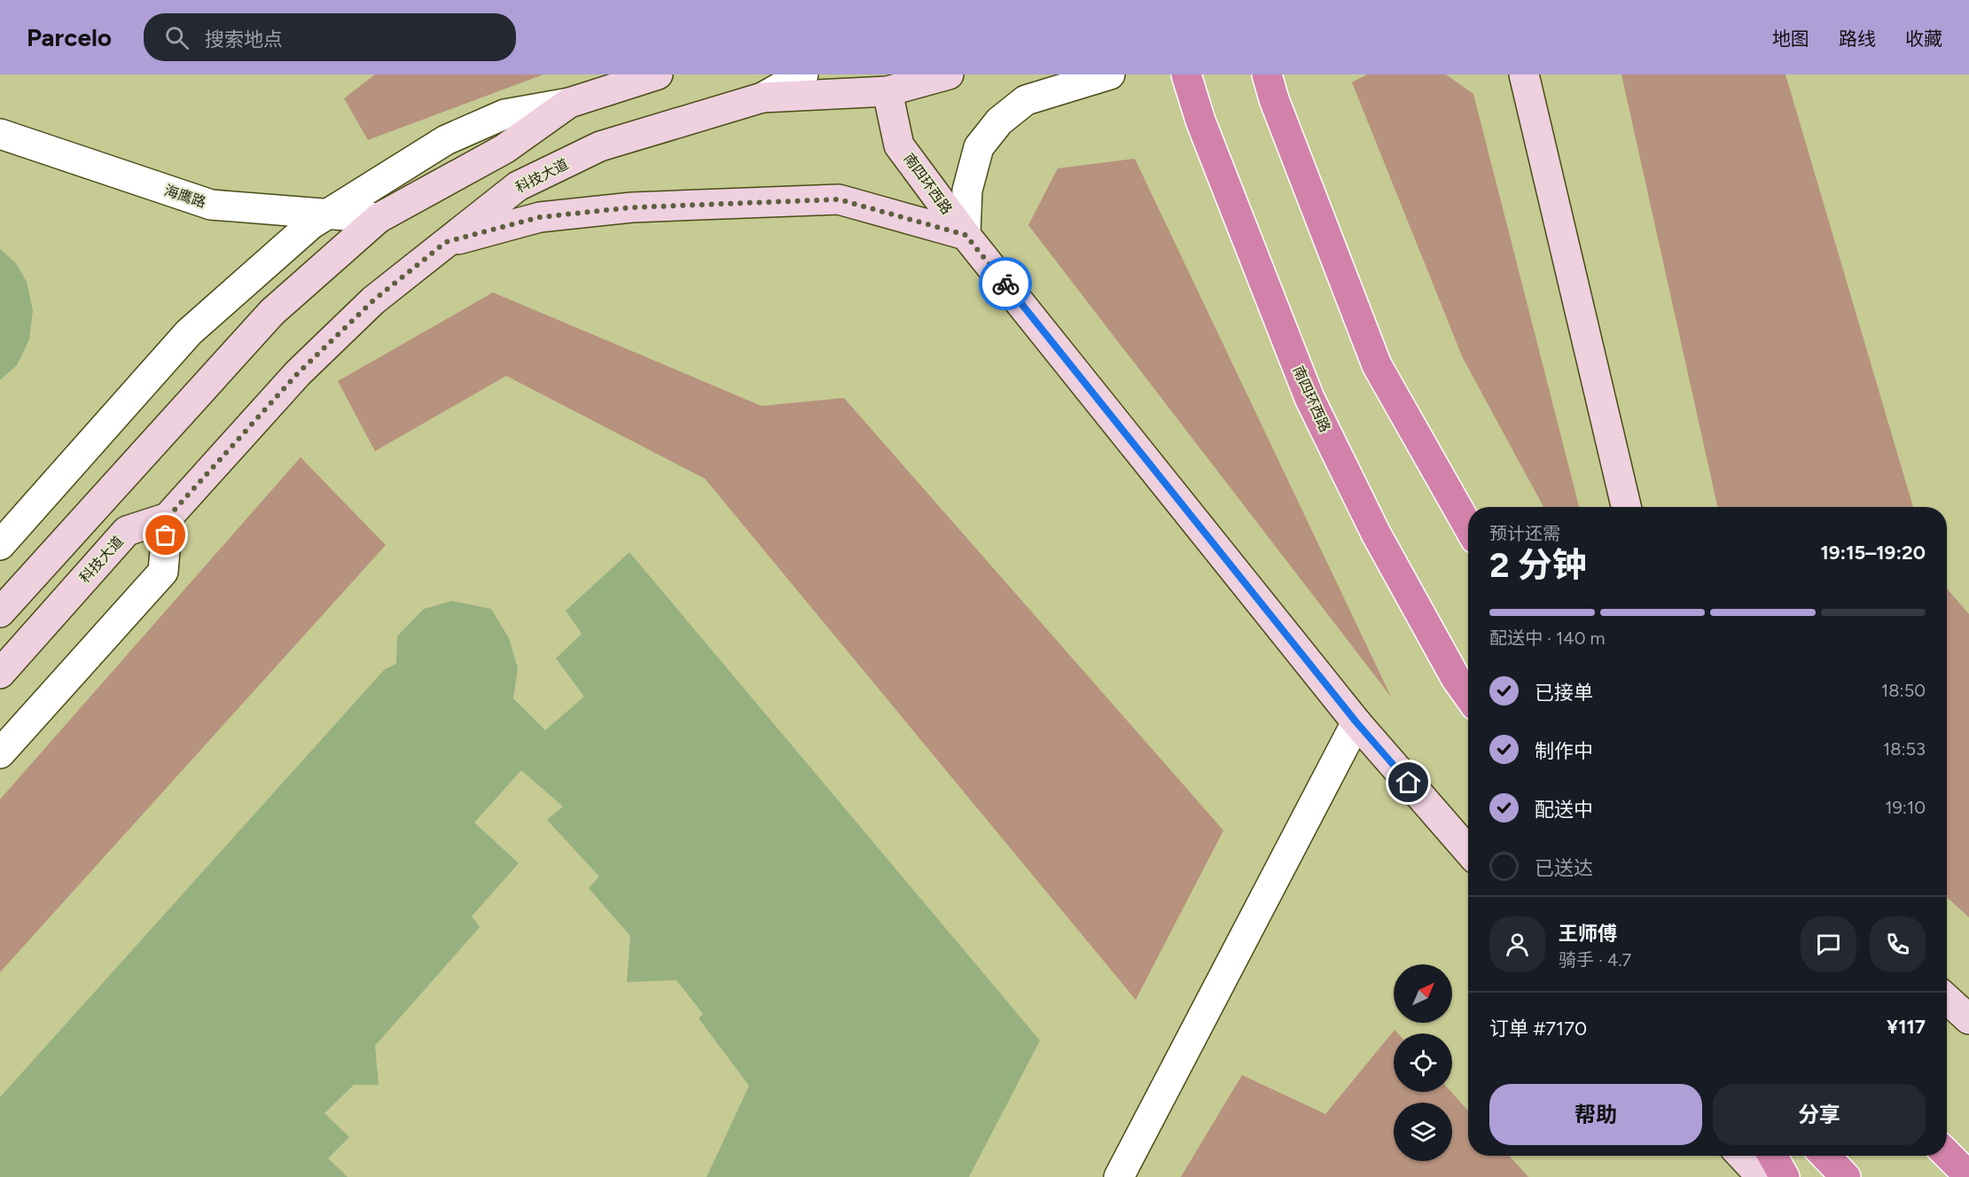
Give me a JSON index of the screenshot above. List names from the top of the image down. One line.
{"streets":{"highway":["南四环西路"],"main road":["科技大道"],"street":["海鹰路"]},"crossings":[["科技大道","南四环西路"]],"north":"top right","page":{"header":"Parcelo","search":"搜索地点","nav":["地图","路线","收藏"],"heading":["2 分钟","预计还需","19:15–19:20"],"panel":["王师傅","骑手 · 4.7","订单 #7170","¥117"],"bar":"配送中 · 140 m","list":[["已接单","18:50"],["制作中","18:53"],["配送中","19:10"],"已送达"],"buttons":["帮助","分享"]}}
